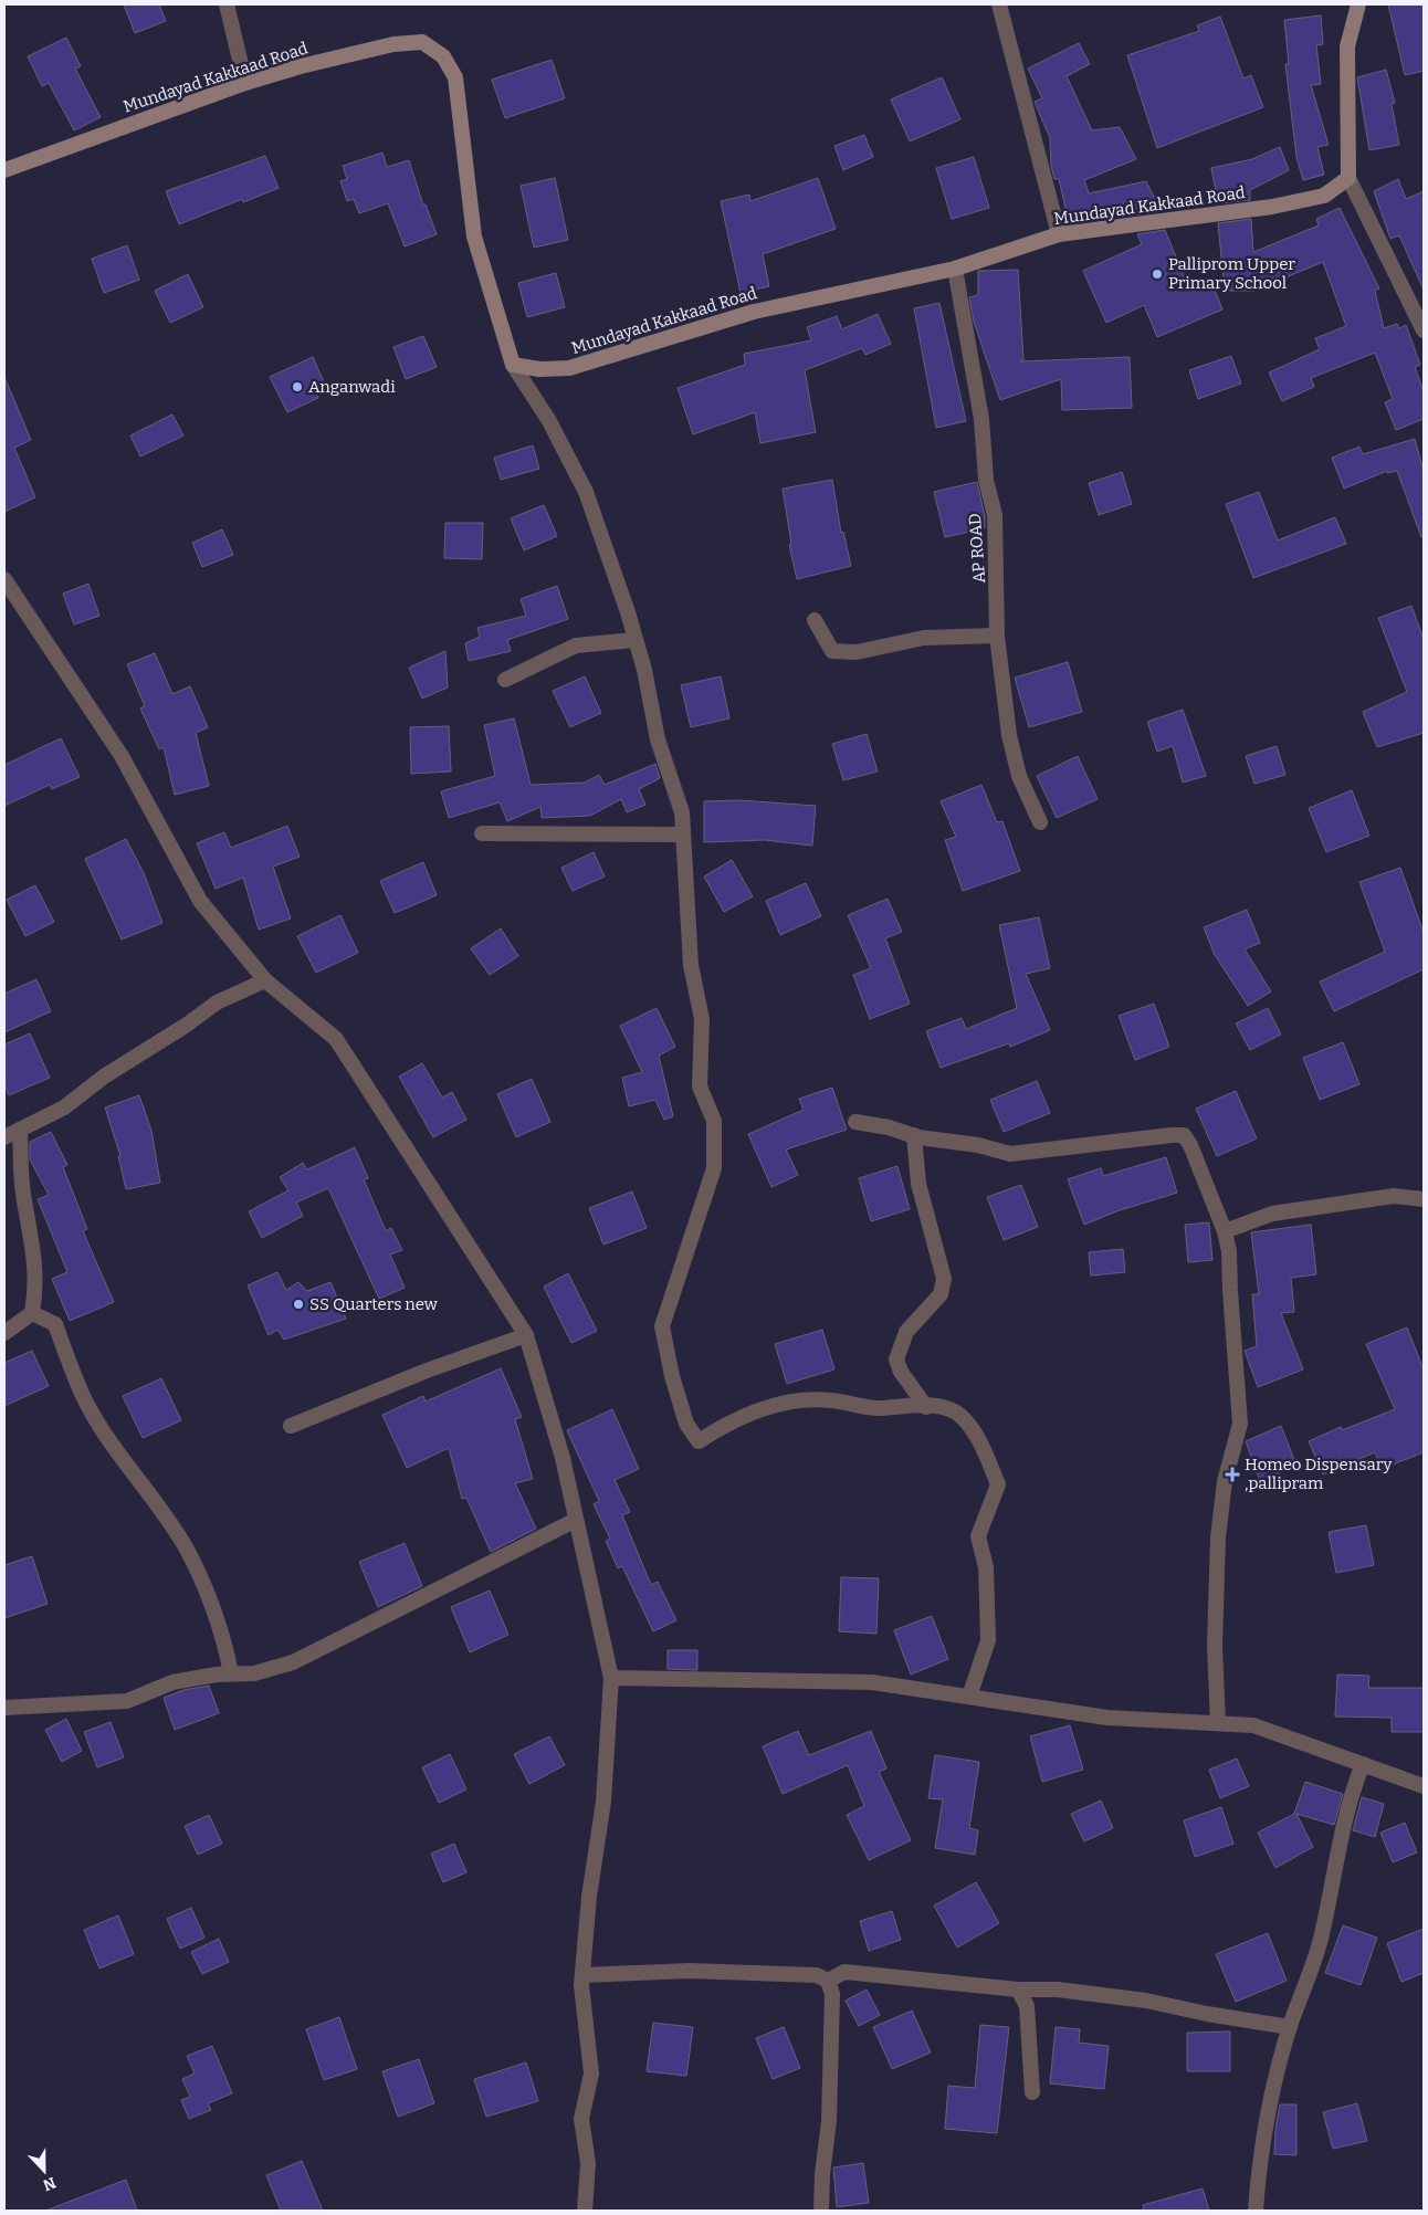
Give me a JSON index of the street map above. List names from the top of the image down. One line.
{"streets":{"main road":["Mundayad Kakkaad Road"],"street":["AP ROAD"]},"crossings":[["Mundayad Kakkaad Road","AP ROAD"]],"places":{"other":["Palliprom Upper Primary School","Anganwadi","SS Quarters new"],"health":["Homeo Dispensary ,pallipram"]},"north":"bottom"}
